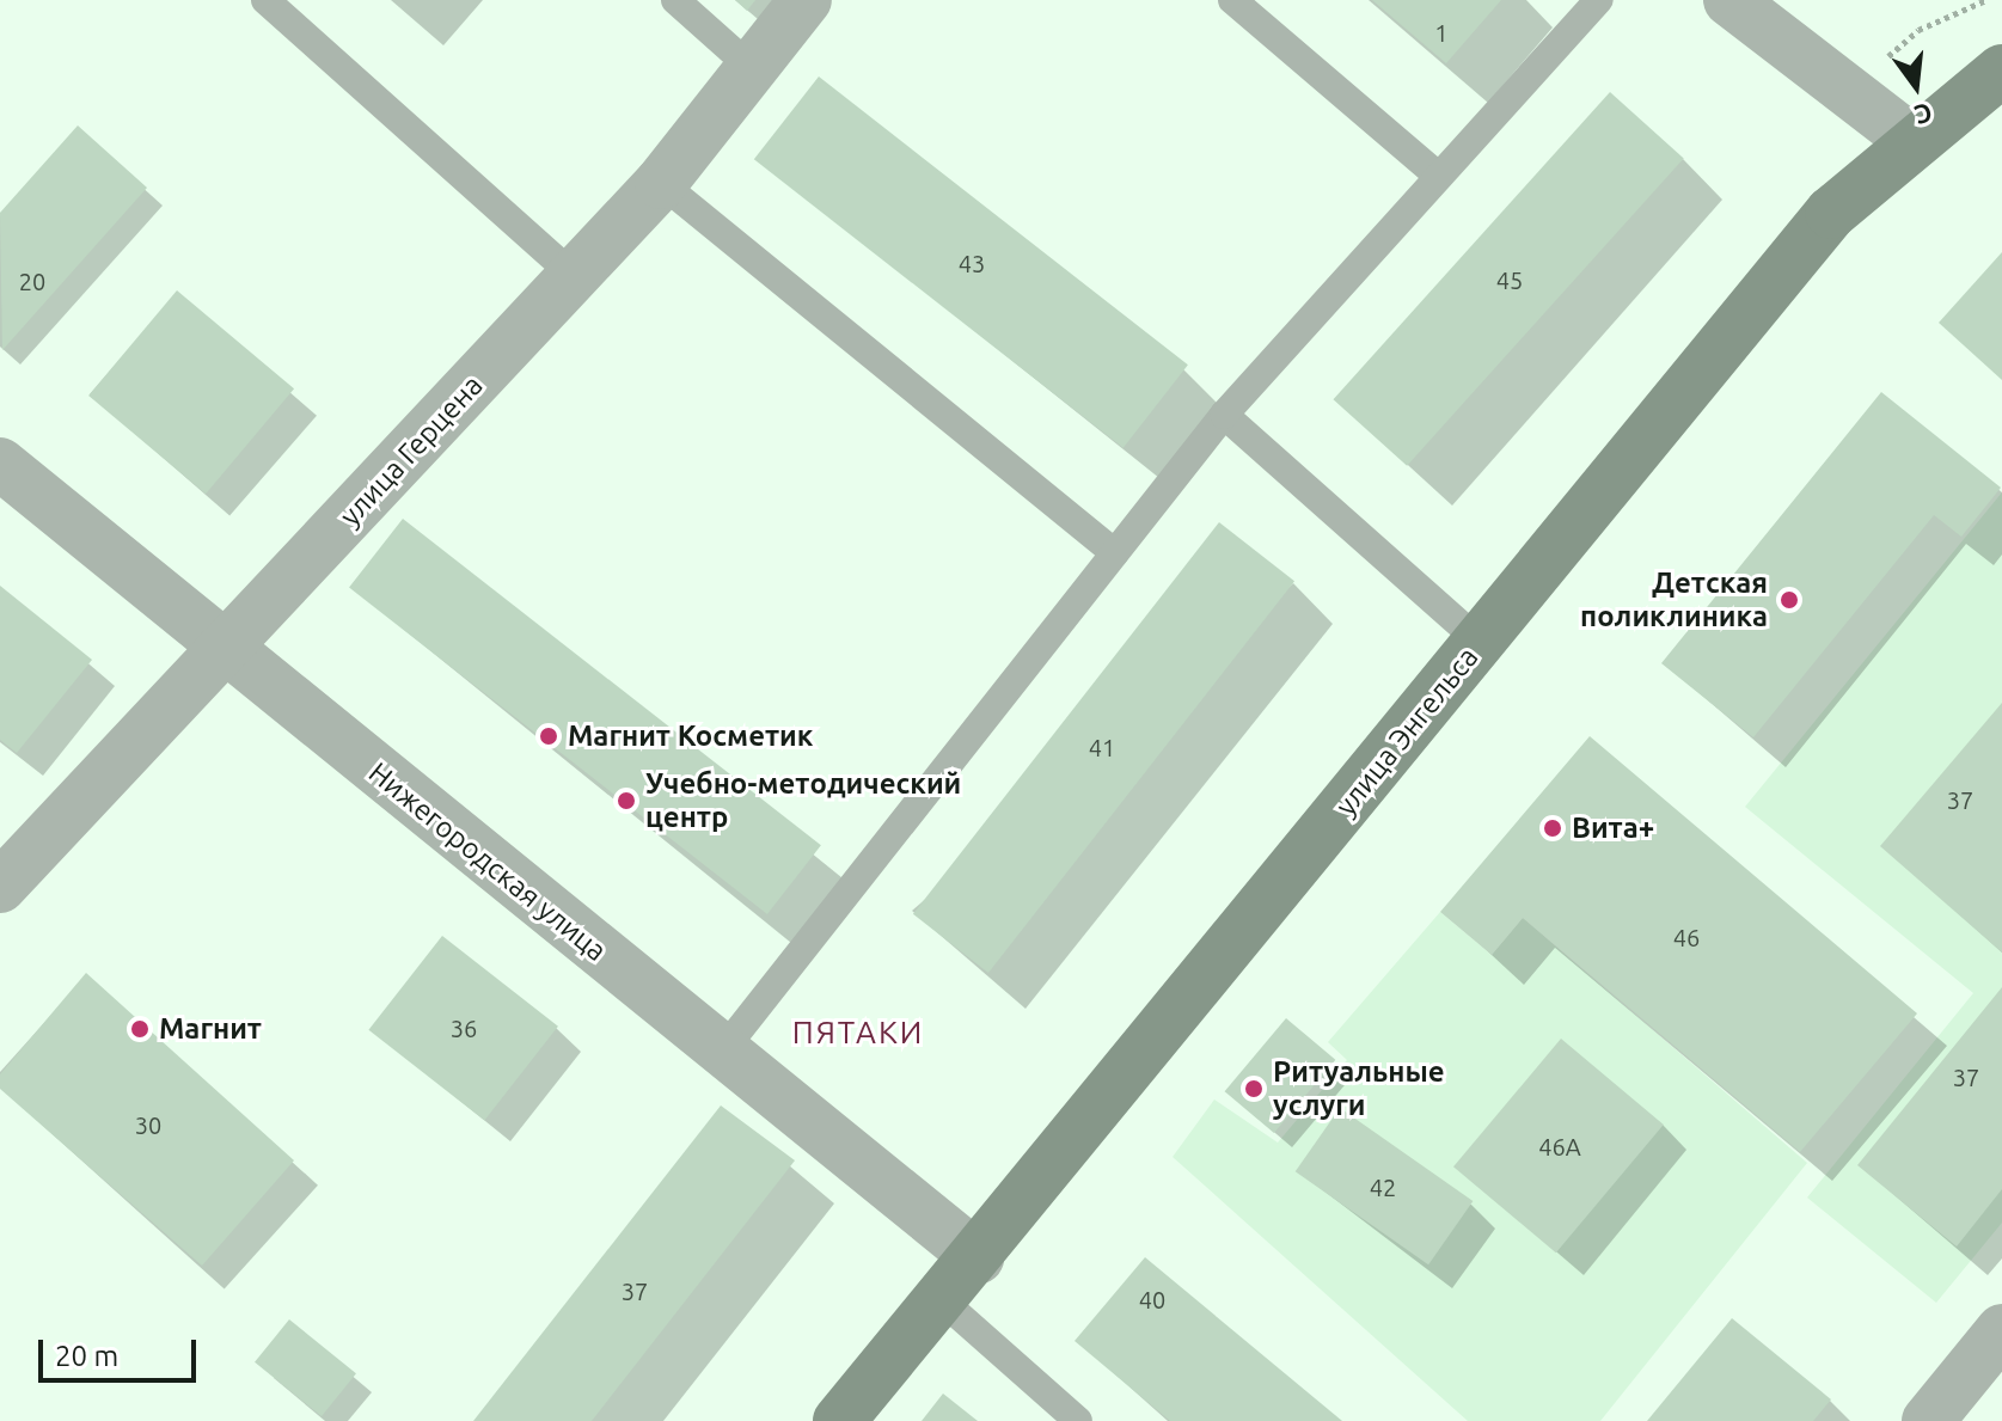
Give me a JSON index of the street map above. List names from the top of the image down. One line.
{"streets":{"main road":["улица Энгельса"],"street":["улица Герцена","Нижегородская улица"]},"crossings":[["улица Герцена","Нижегородская улица"],["улица Энгельса","Нижегородская улица"]],"districts":["ПЯТАКИ"],"places":["Детская поликлиника","Магнит Косметик","Учебно-методический центр","Вита+","Магнит","Ритуальные услуги"],"house_numbers":["1","43","45","20","41","37","46","36","37","30","46А","42","37","40"],"scale_bar":"20 m","north":"bottom"}
